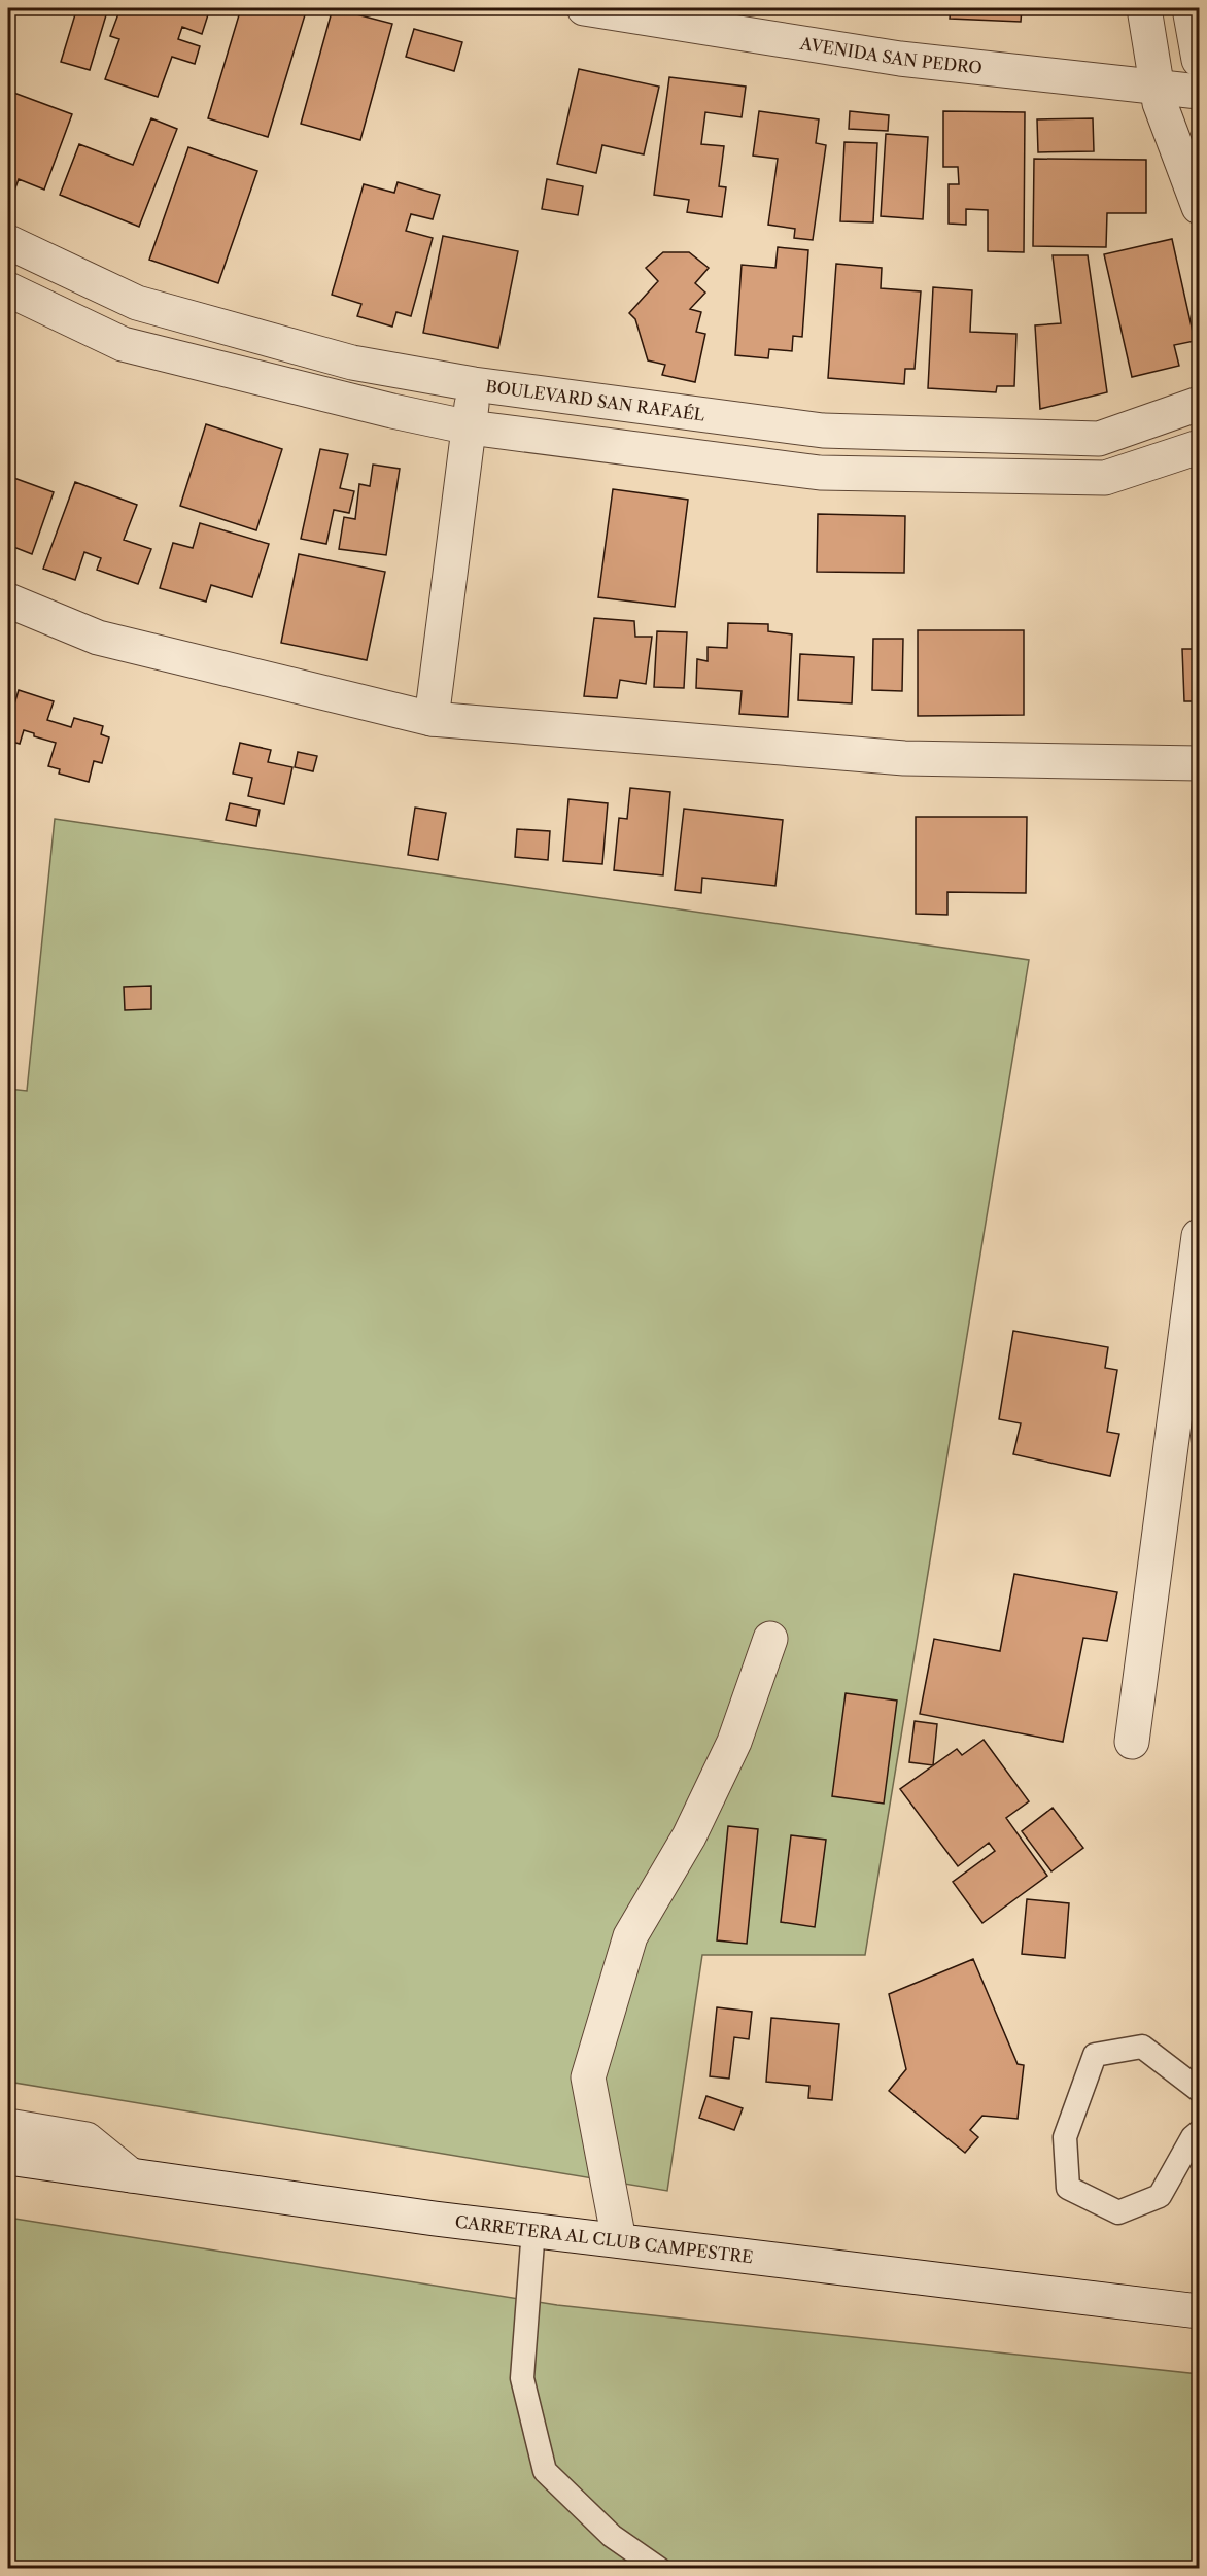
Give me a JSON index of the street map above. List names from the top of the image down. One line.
{"streets":{"street":["AVENIDA SAN PEDRO","BOULEVARD SAN RAFAÉL","CARRETERA AL CLUB CAMPESTRE"]}}
